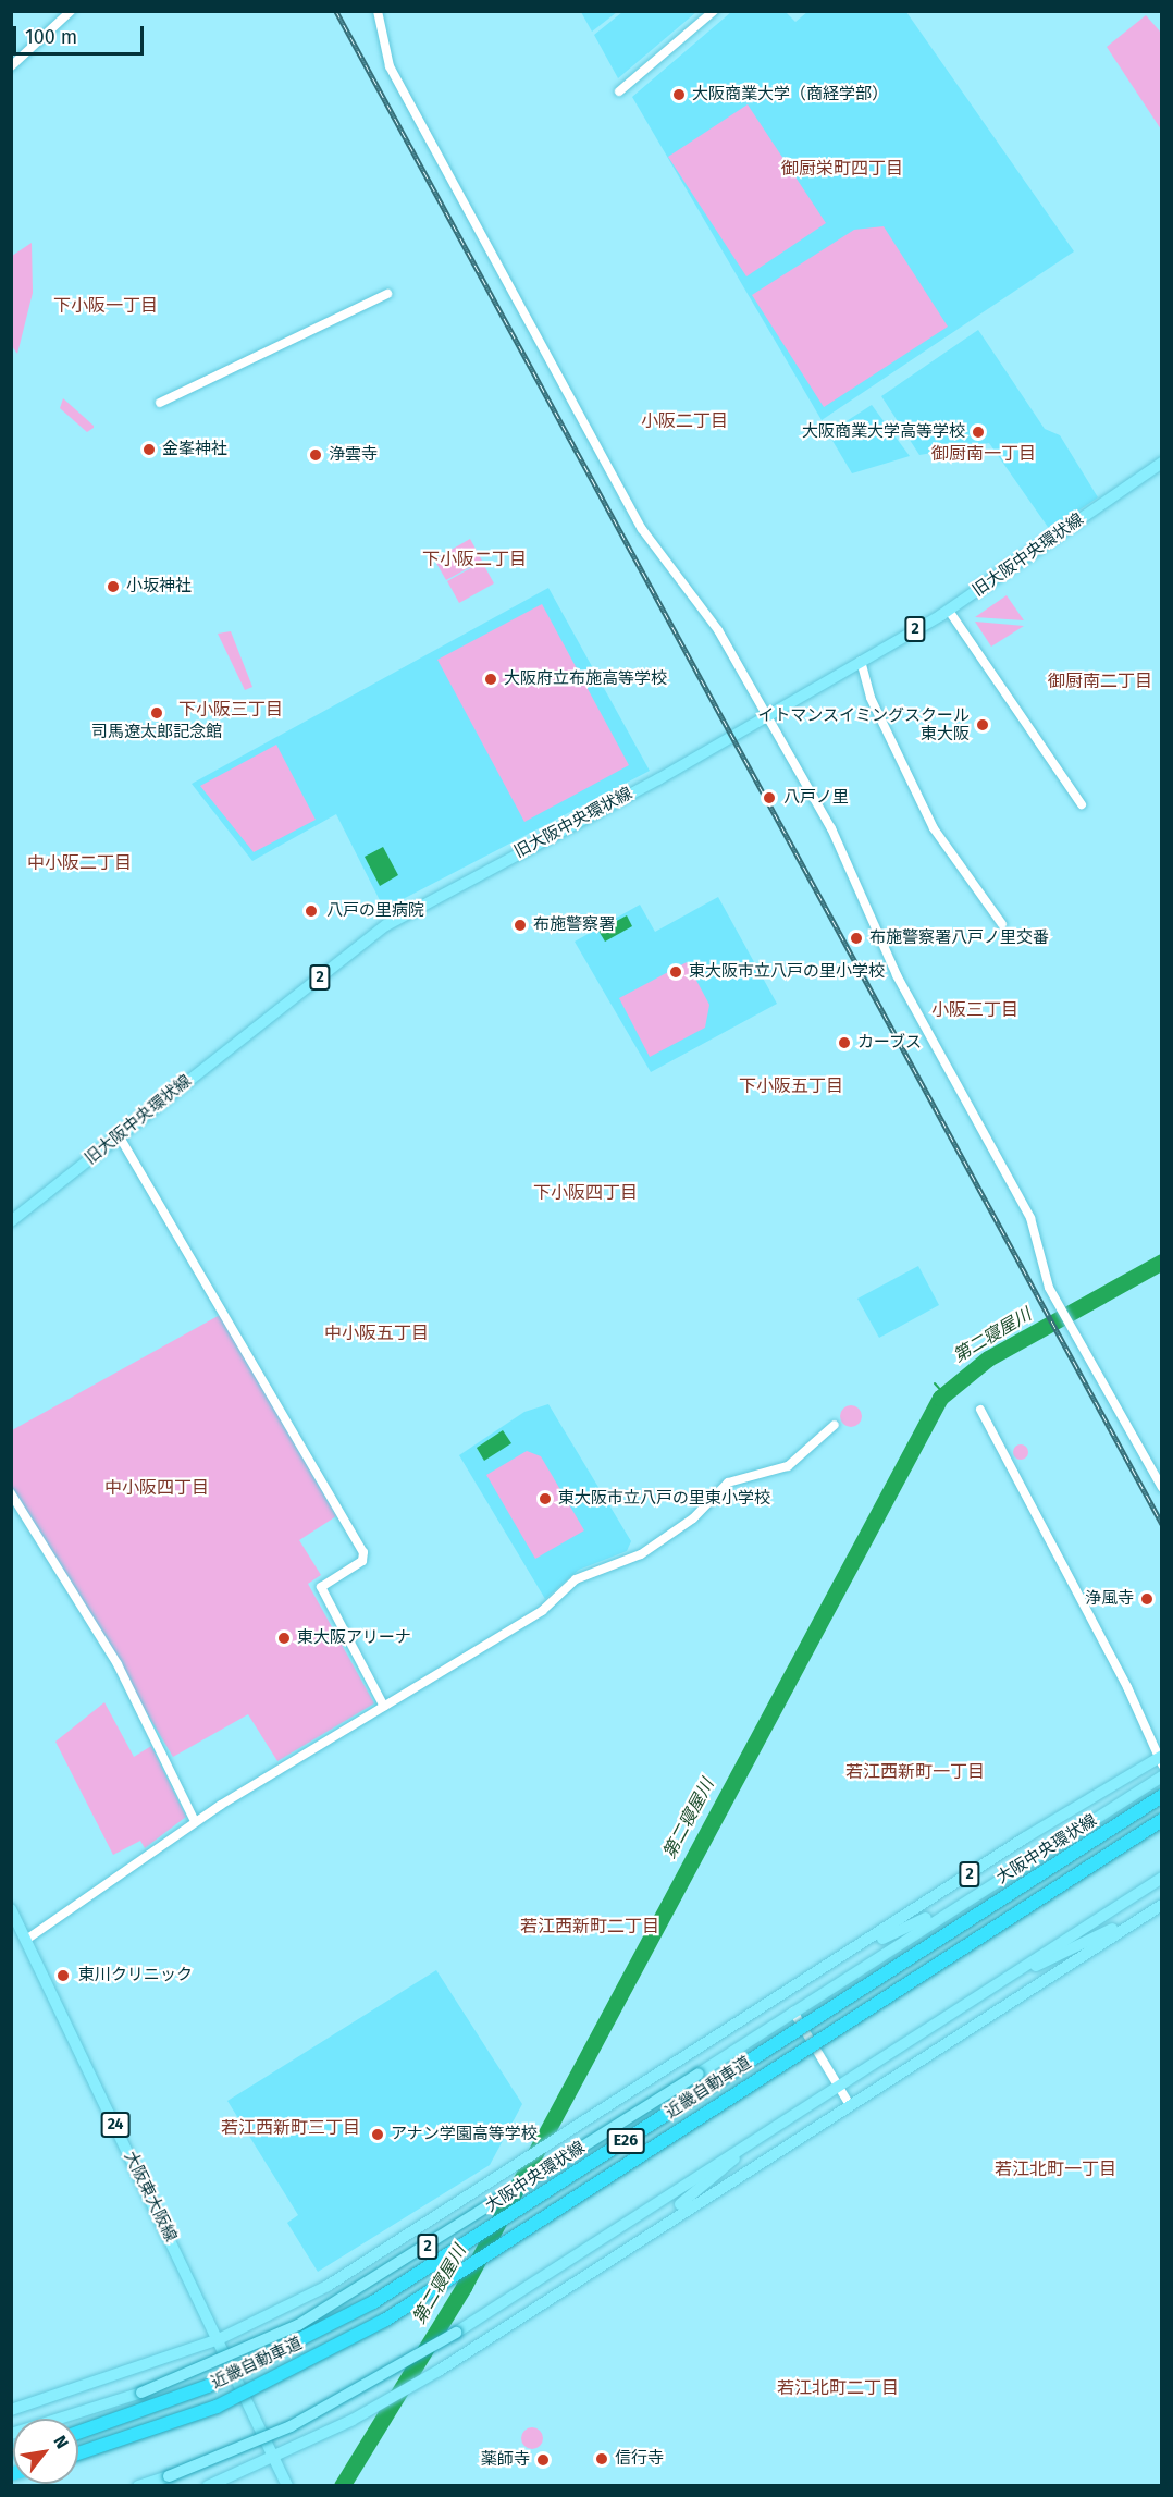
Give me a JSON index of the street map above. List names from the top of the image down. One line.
{"streets":{"highway":["近畿自動車道","E26"],"main road":["旧大阪中央環状線","2","大阪中央環状線","24","大阪東大阪線"]},"crossings":[["2","大阪東大阪線"]],"districts":["御厨栄町四丁目","下小阪一丁目","小阪二丁目","御厨南一丁目","下小阪二丁目","御厨南二丁目","下小阪三丁目","中小阪二丁目","小阪三丁目","下小阪五丁目","下小阪四丁目","中小阪五丁目","中小阪四丁目","若江西新町一丁目","若江西新町二丁目","若江西新町三丁目","若江北町一丁目","若江北町二丁目"],"water":["第二寝屋川"],"places":["大阪商業大学（商経学部）","大阪商業大学高等学校","金峯神社","浄雲寺","小坂神社","大阪府立布施高等学校","司馬遼太郎記念館","イトマンスイミングスクール 東大阪","八戸ノ里","八戸の里病院","布施警察署","布施警察署八戸ノ里交番","東大阪市立八戸の里小学校","カーブス","東大阪市立八戸の里東小学校","浄風寺","東大阪アリーナ","東川クリニック","アナン学園高等学校","信行寺","薬師寺"],"scale_bar":"100 m","north":"top right"}
